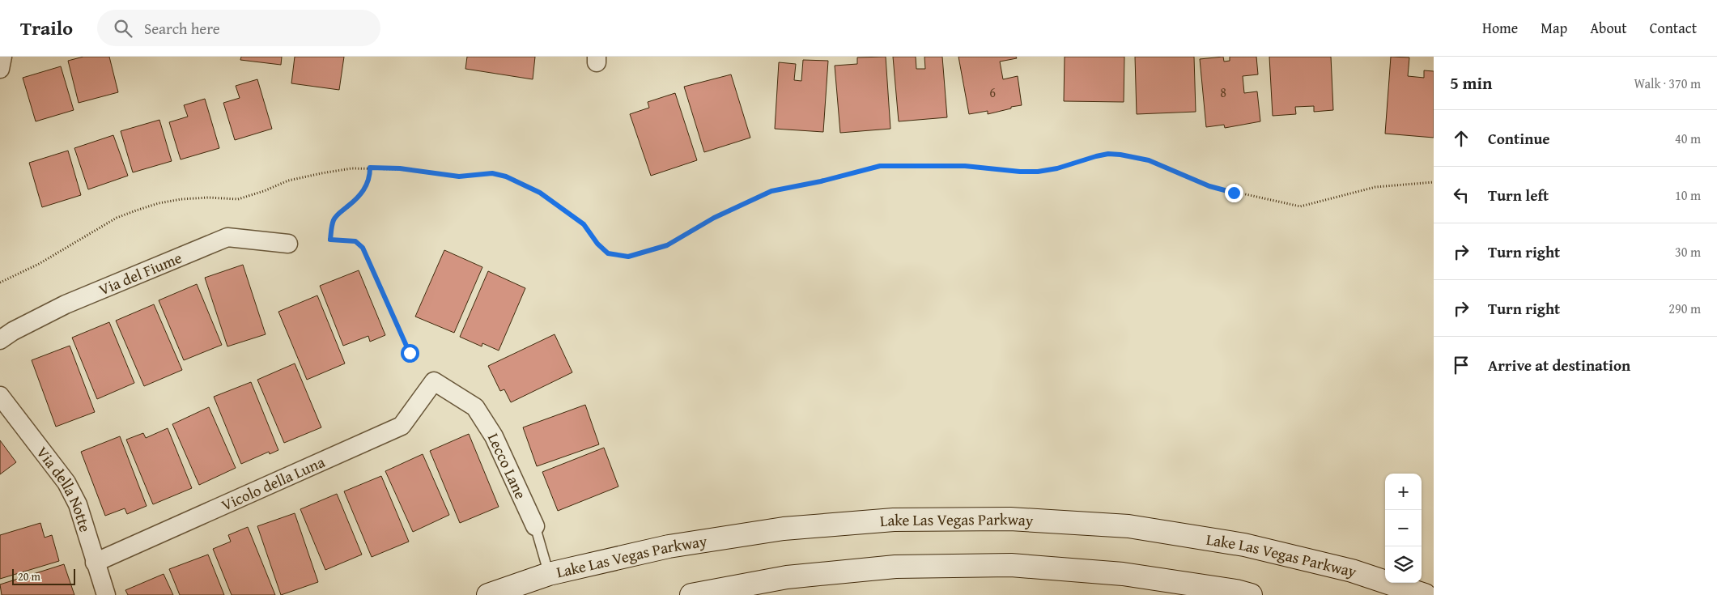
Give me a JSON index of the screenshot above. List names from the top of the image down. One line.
{"streets":{"main road":["Lake Las Vegas Parkway"],"street":["Via del Fiume","Lecco Lane","Vicolo della Luna","Via della Notte"]},"crossings":[["Lecco Lane","Vicolo della Luna"],["Lecco Lane","Lake Las Vegas Parkway"],["Vicolo della Luna","Via della Notte"]],"house_numbers":["6","8"],"scale_bar":"20 m","page":{"header":"Trailo","search":"Search here","nav":["Home","Map","About","Contact"],"heading":["5 min","Walk · 370 m"],"list":[["Continue","40 m"],["Turn left","10 m"],["Turn right","30 m"],["Turn right","290 m"],"Arrive at destination"],"map_buttons":["+","−"],"scale":"20 m"}}
